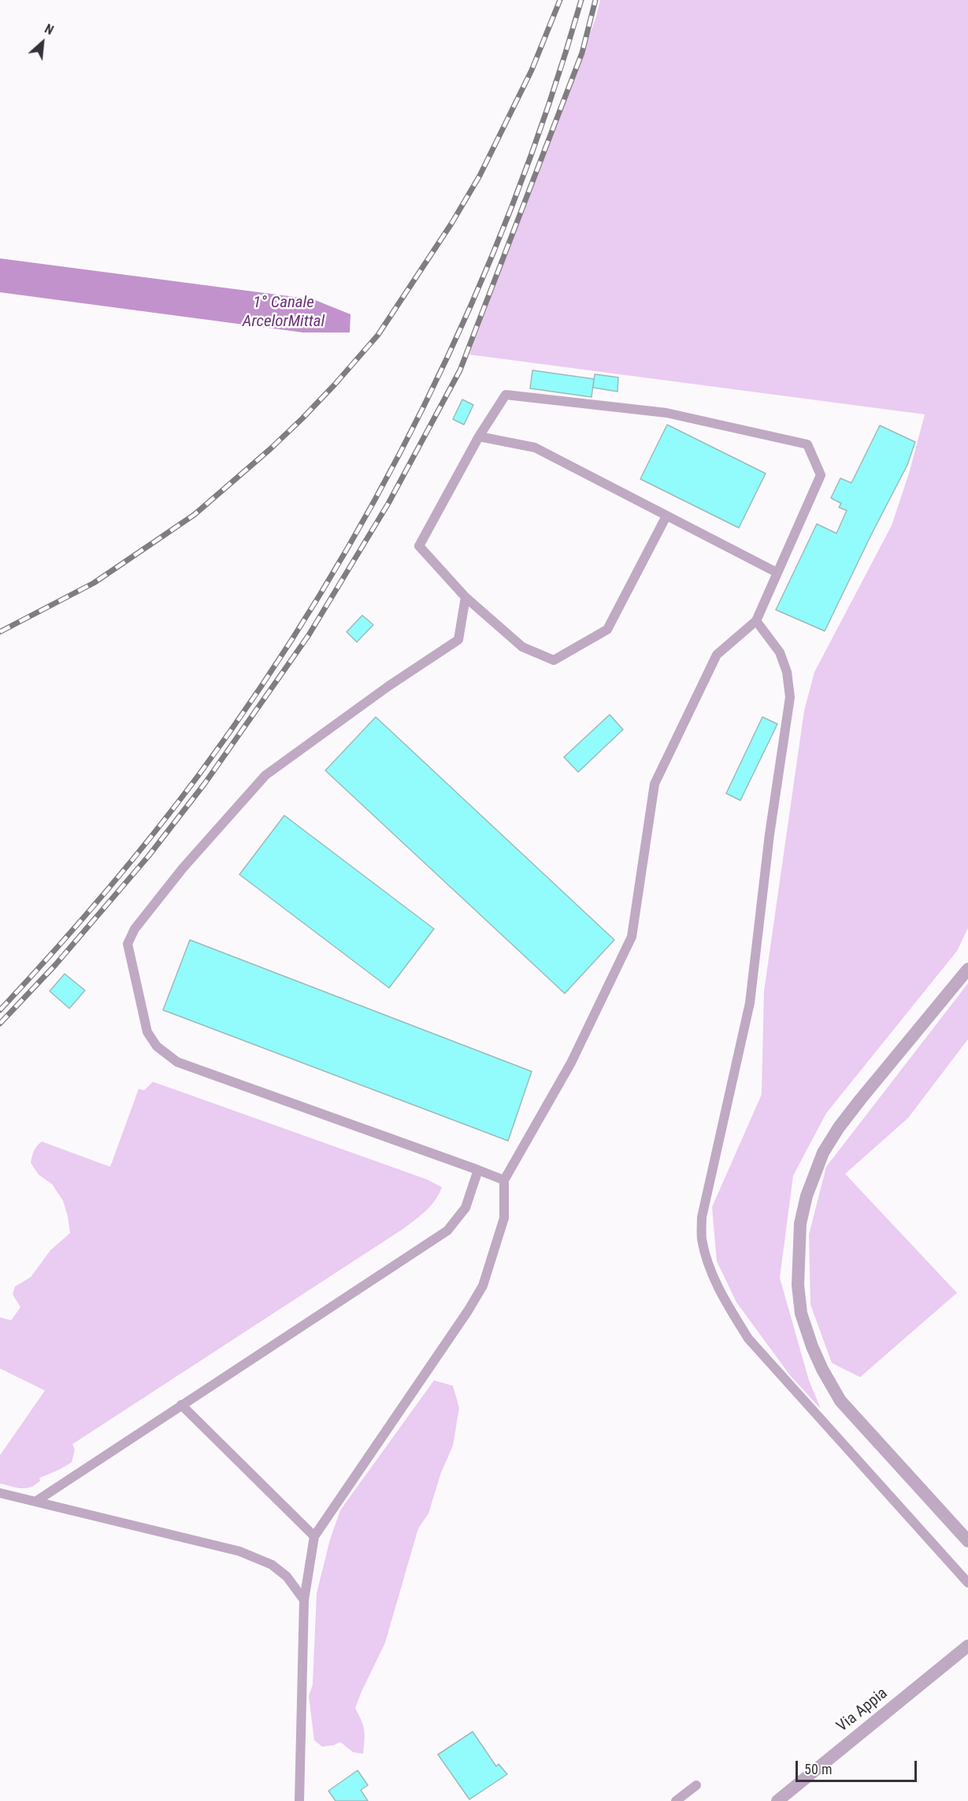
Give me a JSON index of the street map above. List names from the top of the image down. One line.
{"streets":{"street":["Via Appia"]},"water":["1° Canale ArcelorMittal"],"scale_bar":"50 m","north":"top right"}
